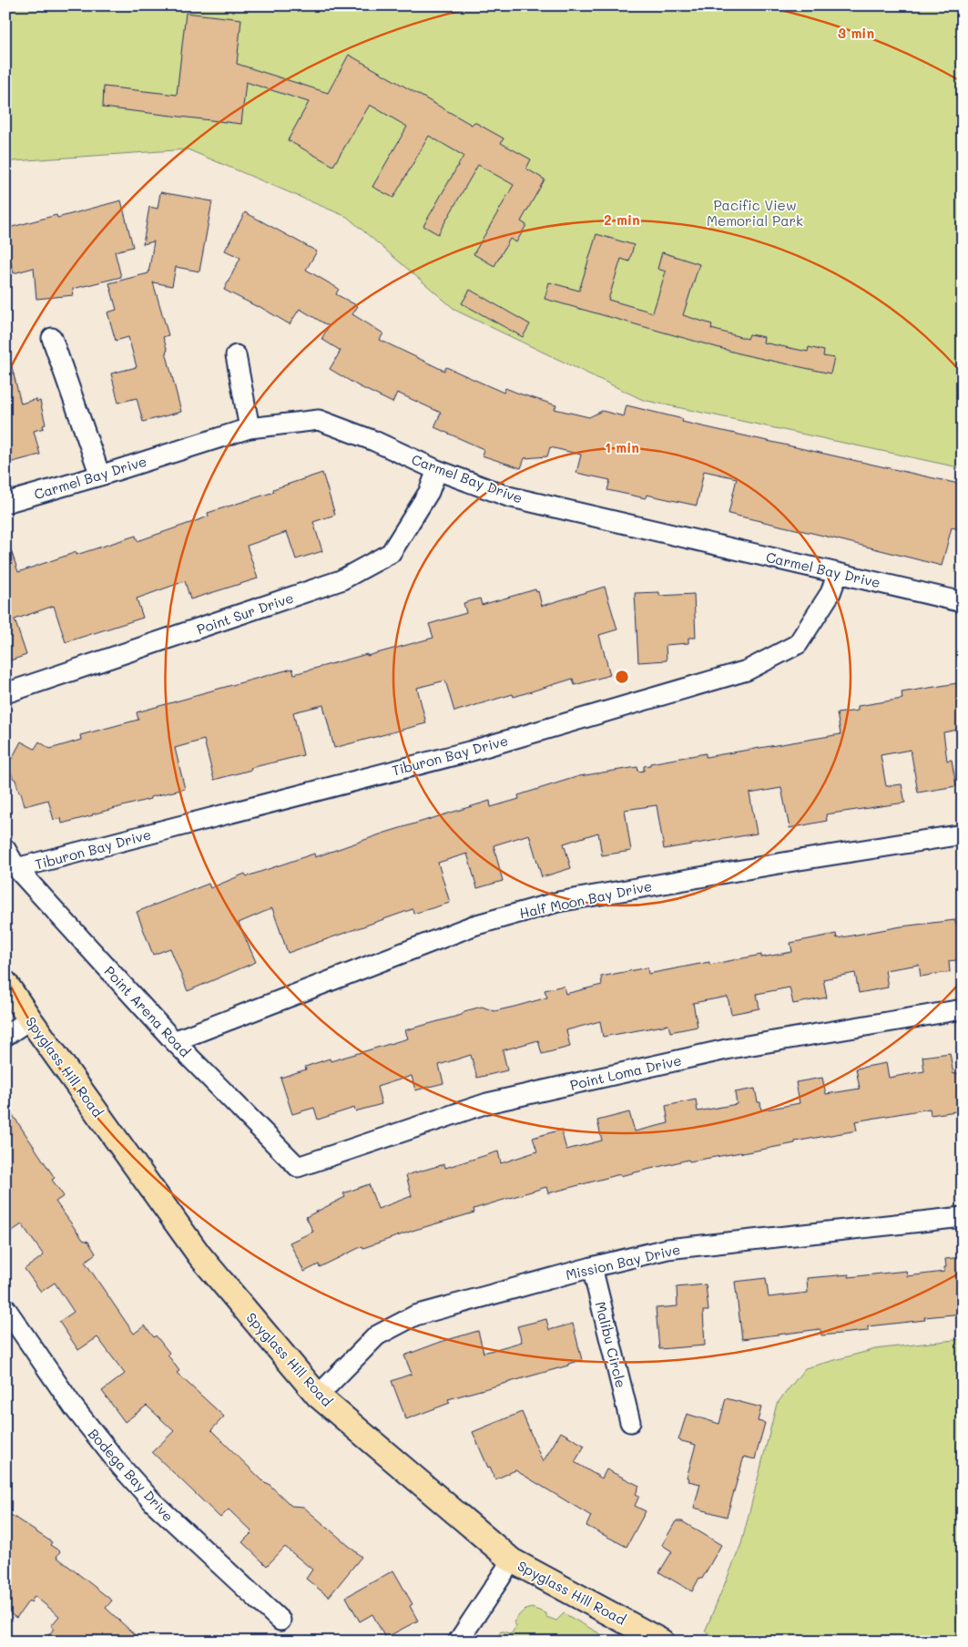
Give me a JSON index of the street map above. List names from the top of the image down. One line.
{"streets":{"main road":["Spyglass Hill Road"],"street":["Carmel Bay Drive","Point Sur Drive","Tiburon Bay Drive","Half Moon Bay Drive","Point Arena Road","Point Loma Drive","Mission Bay Drive","Malibu Circle","Bodega Bay Drive"]},"crossings":[["Carmel Bay Drive","Point Sur Drive"],["Carmel Bay Drive","Tiburon Bay Drive"],["Tiburon Bay Drive","Point Arena Road"],["Half Moon Bay Drive","Point Arena Road"],["Point Arena Road","Point Loma Drive"],["Spyglass Hill Road","Mission Bay Drive"],["Mission Bay Drive","Malibu Circle"]],"parks":["Pacific View Memorial Park"],"rings":["3 min","2 min","1 min"]}
